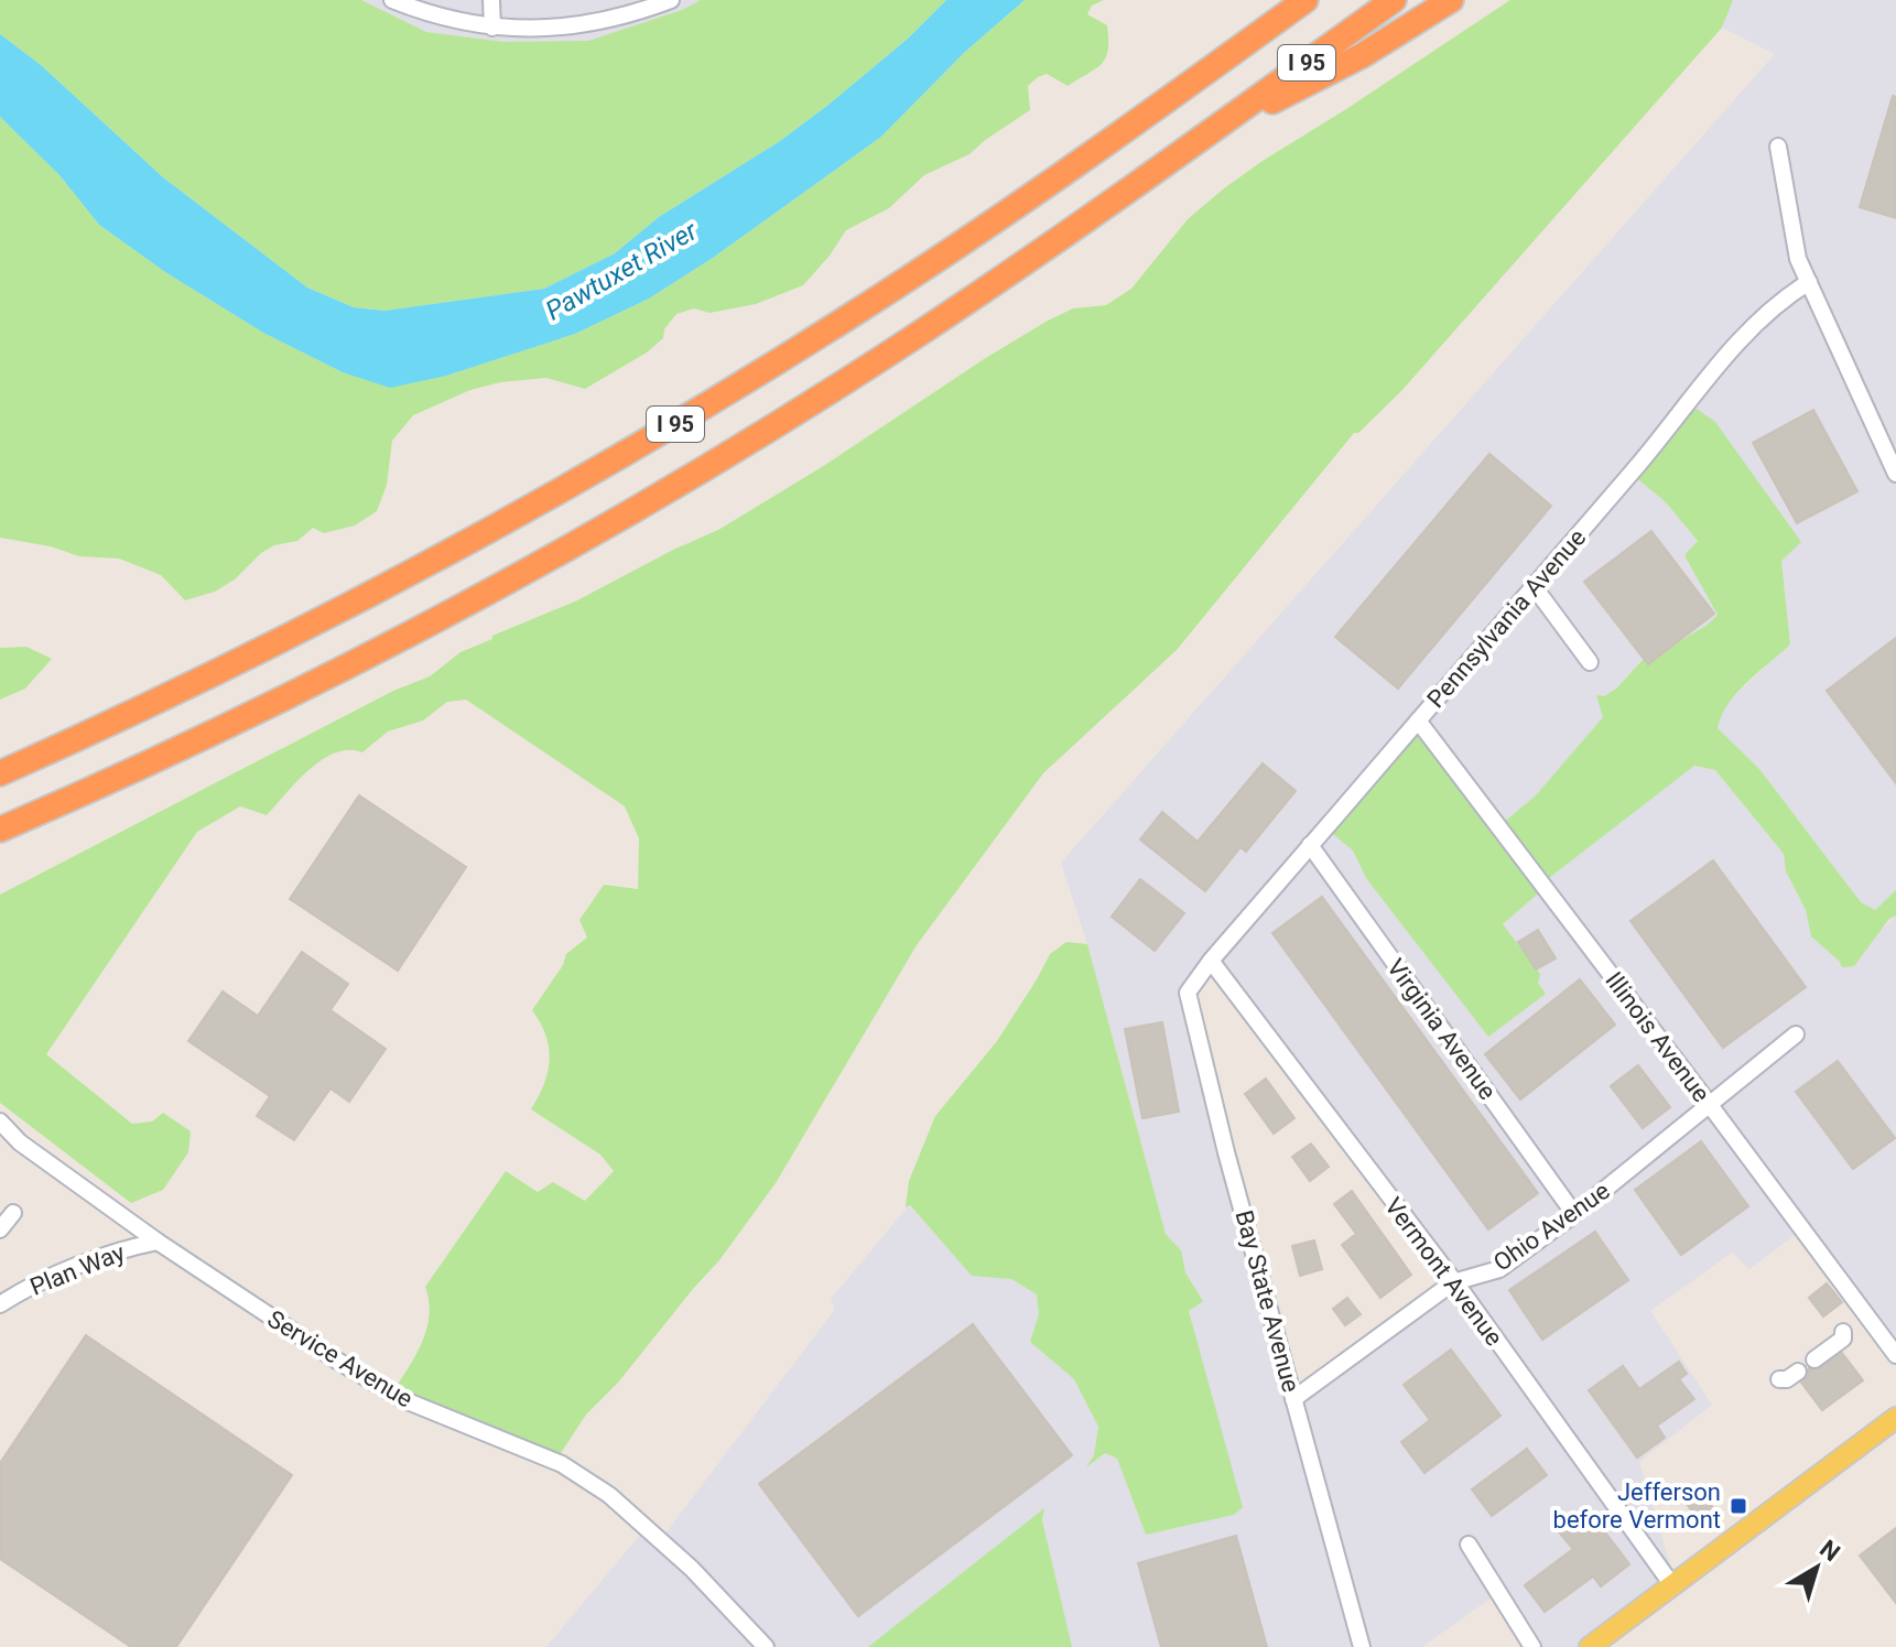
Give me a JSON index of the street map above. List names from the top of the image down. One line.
{"streets":{"highway":["I 95"],"street":["Pennsylvania Avenue","Virginia Avenue","Illinois Avenue","Ohio Avenue","Plan Way","Vermont Avenue","Bay State Avenue","Service Avenue"]},"crossings":[["Pennsylvania Avenue","Virginia Avenue"],["Pennsylvania Avenue","Illinois Avenue"],["Pennsylvania Avenue","Vermont Avenue"],["Pennsylvania Avenue","Bay State Avenue"],["Virginia Avenue","Ohio Avenue"],["Illinois Avenue","Ohio Avenue"],["Ohio Avenue","Vermont Avenue"],["Ohio Avenue","Bay State Avenue"],["Plan Way","Service Avenue"],["Vermont Avenue","Bay State Avenue"]],"water":["Pawtuxet River"],"places":{"transit":["Jefferson before Vermont"]},"north":"top right"}
